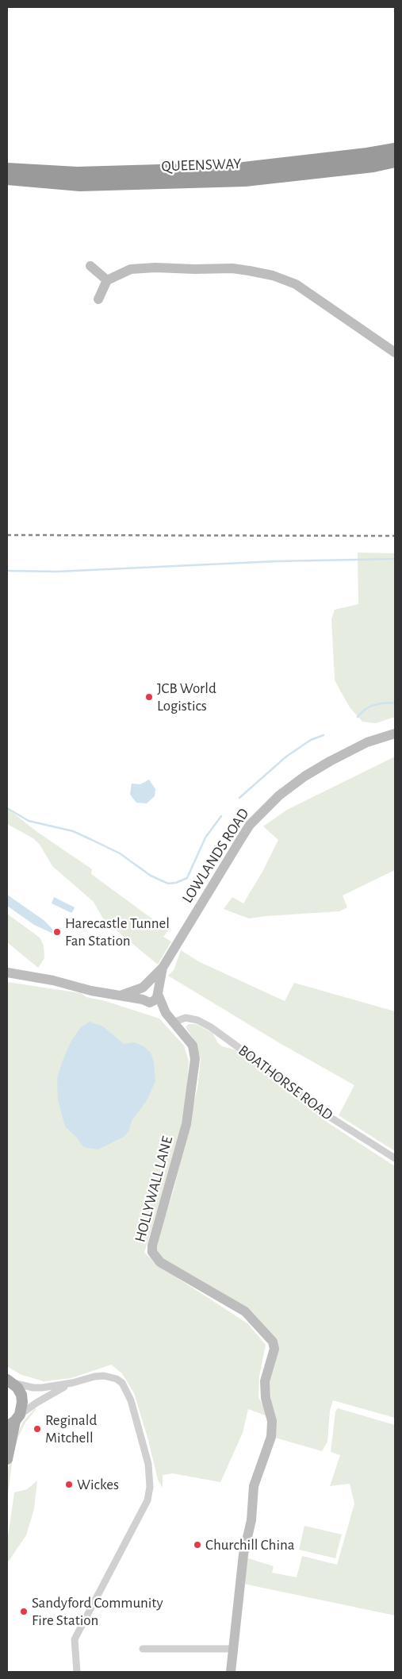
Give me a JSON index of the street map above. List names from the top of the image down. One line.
{"streets":{"highway":["QUEENSWAY"],"street":["LOWLANDS ROAD","BOATHORSE ROAD","HOLLYWALL LANE"]},"crossings":[["LOWLANDS ROAD","HOLLYWALL LANE"],["BOATHORSE ROAD","HOLLYWALL LANE"]],"places":["JCB World Logistics","Harecastle Tunnel Fan Station","Reginald Mitchell","Wickes","Churchill China","Sandyford Community Fire Station"]}
